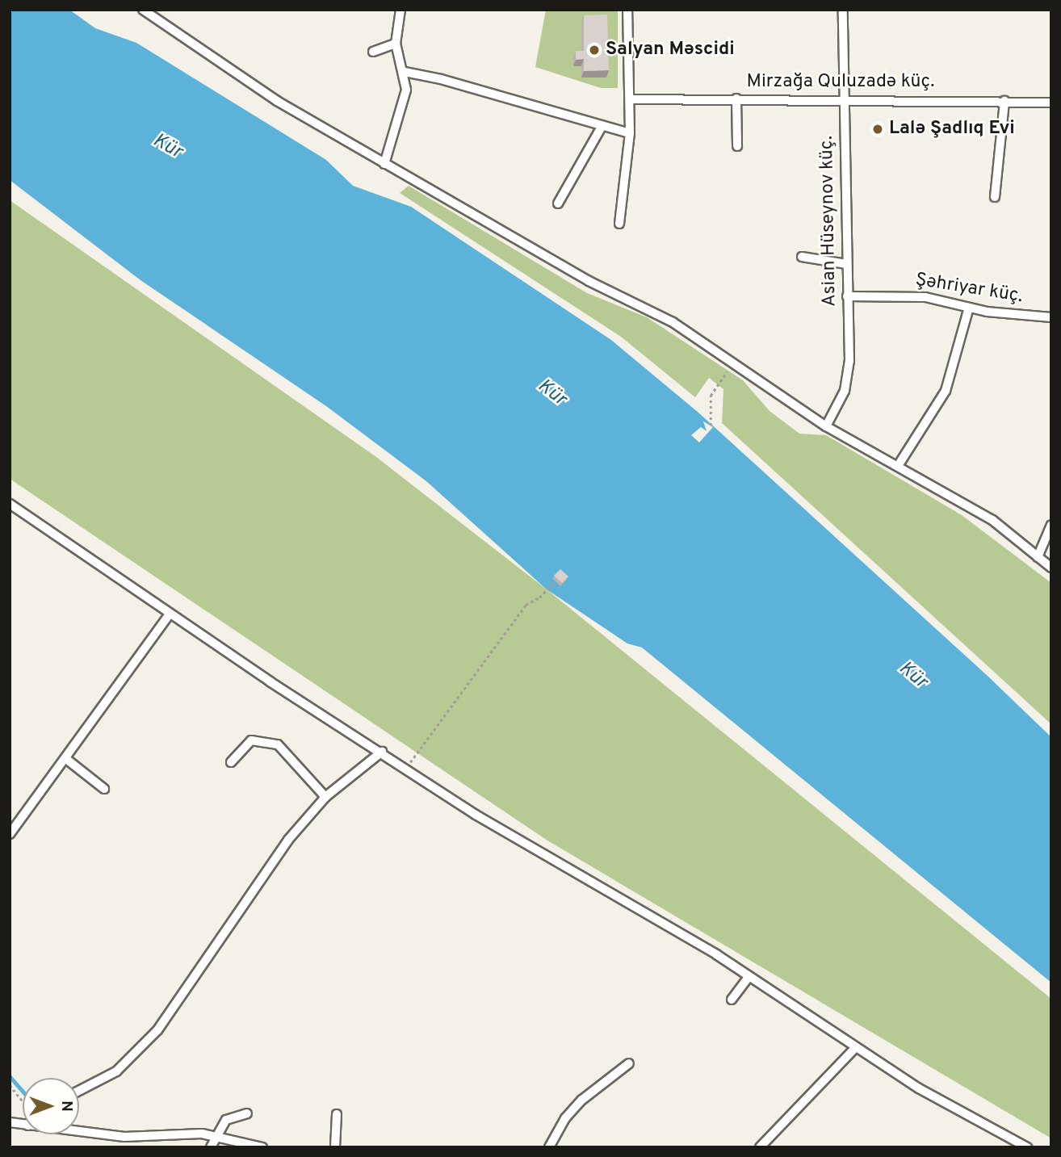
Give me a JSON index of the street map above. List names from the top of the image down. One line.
{"streets":{"street":["Mirzağa Quluzadə küç.","Asian Hüseynov küç.","Şəhriyar küç."]},"crossings":[["Mirzağa Quluzadə küç.","Asian Hüseynov küç."],["Asian Hüseynov küç.","Şəhriyar küç."]],"water":["Kür"],"places":["Salyan Məscidi","Lalə Şadlıq Evi"],"north":"right"}
